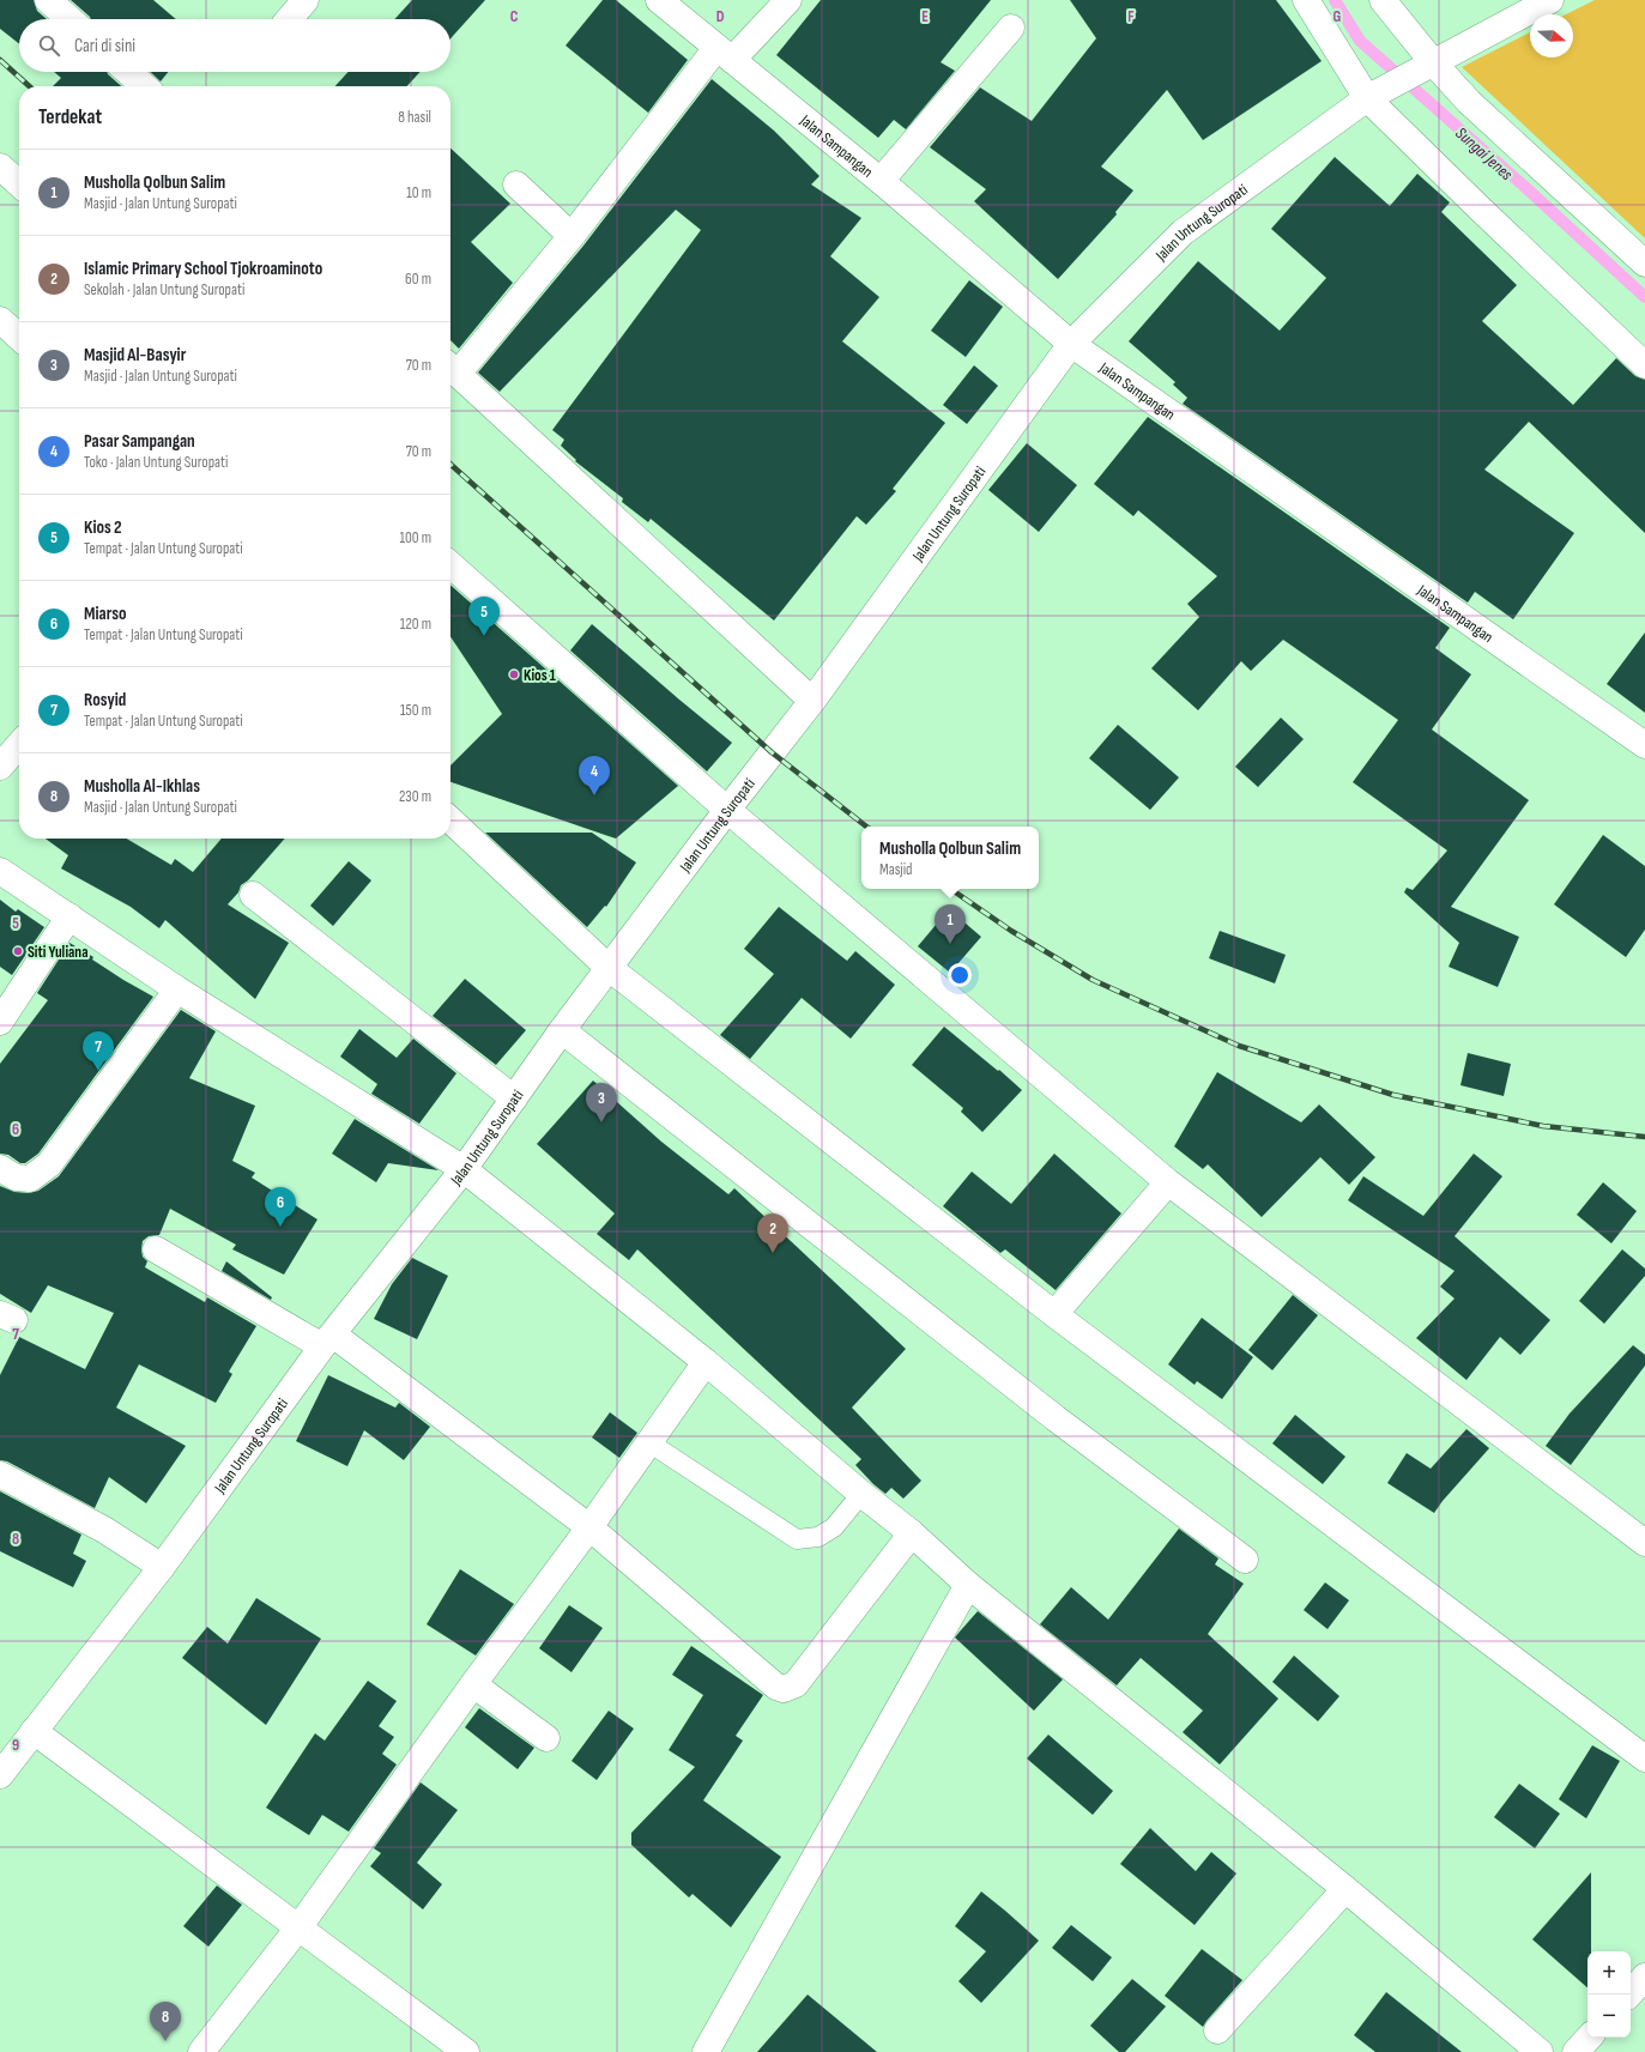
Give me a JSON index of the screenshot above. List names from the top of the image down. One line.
{"streets":{"street":["Jalan Sampangan","Jalan Untung Suropati"]},"crossings":[["Jalan Sampangan","Jalan Untung Suropati"]],"water":["Sungai Jenes"],"places":["Kios 1","Siti Yuliana"],"north":"right","page":{"search":"Cari di sini","heading":["Terdekat","8 hasil"],"list":[{"mark":"1","name":"Musholla Qolbun Salim","note":"Masjid · Jalan Untung Suropati","value":"10 m"},{"mark":"2","name":"Islamic Primary School Tjokroaminoto","note":"Sekolah · Jalan Untung Suropati","value":"60 m"},{"mark":"3","name":"Masjid Al-Basyir","note":"Masjid · Jalan Untung Suropati","value":"70 m"},{"mark":"4","name":"Pasar Sampangan","note":"Toko · Jalan Untung Suropati","value":"70 m"},{"mark":"5","name":"Kios 2","note":"Tempat · Jalan Untung Suropati","value":"100 m"},{"mark":"6","name":"Miarso","note":"Tempat · Jalan Untung Suropati","value":"120 m"},{"mark":"7","name":"Rosyid","note":"Tempat · Jalan Untung Suropati","value":"150 m"},{"mark":"8","name":"Musholla Al-Ikhlas","note":"Masjid · Jalan Untung Suropati","value":"230 m"}],"pins":["5","4","1","7","3","6","2","8"],"popup":["Musholla Qolbun Salim","Masjid"],"map_buttons":["+","−"]},"grid":{"columns":["C","D","E","F","G"],"rows":["5","6","7","8","9"]}}
